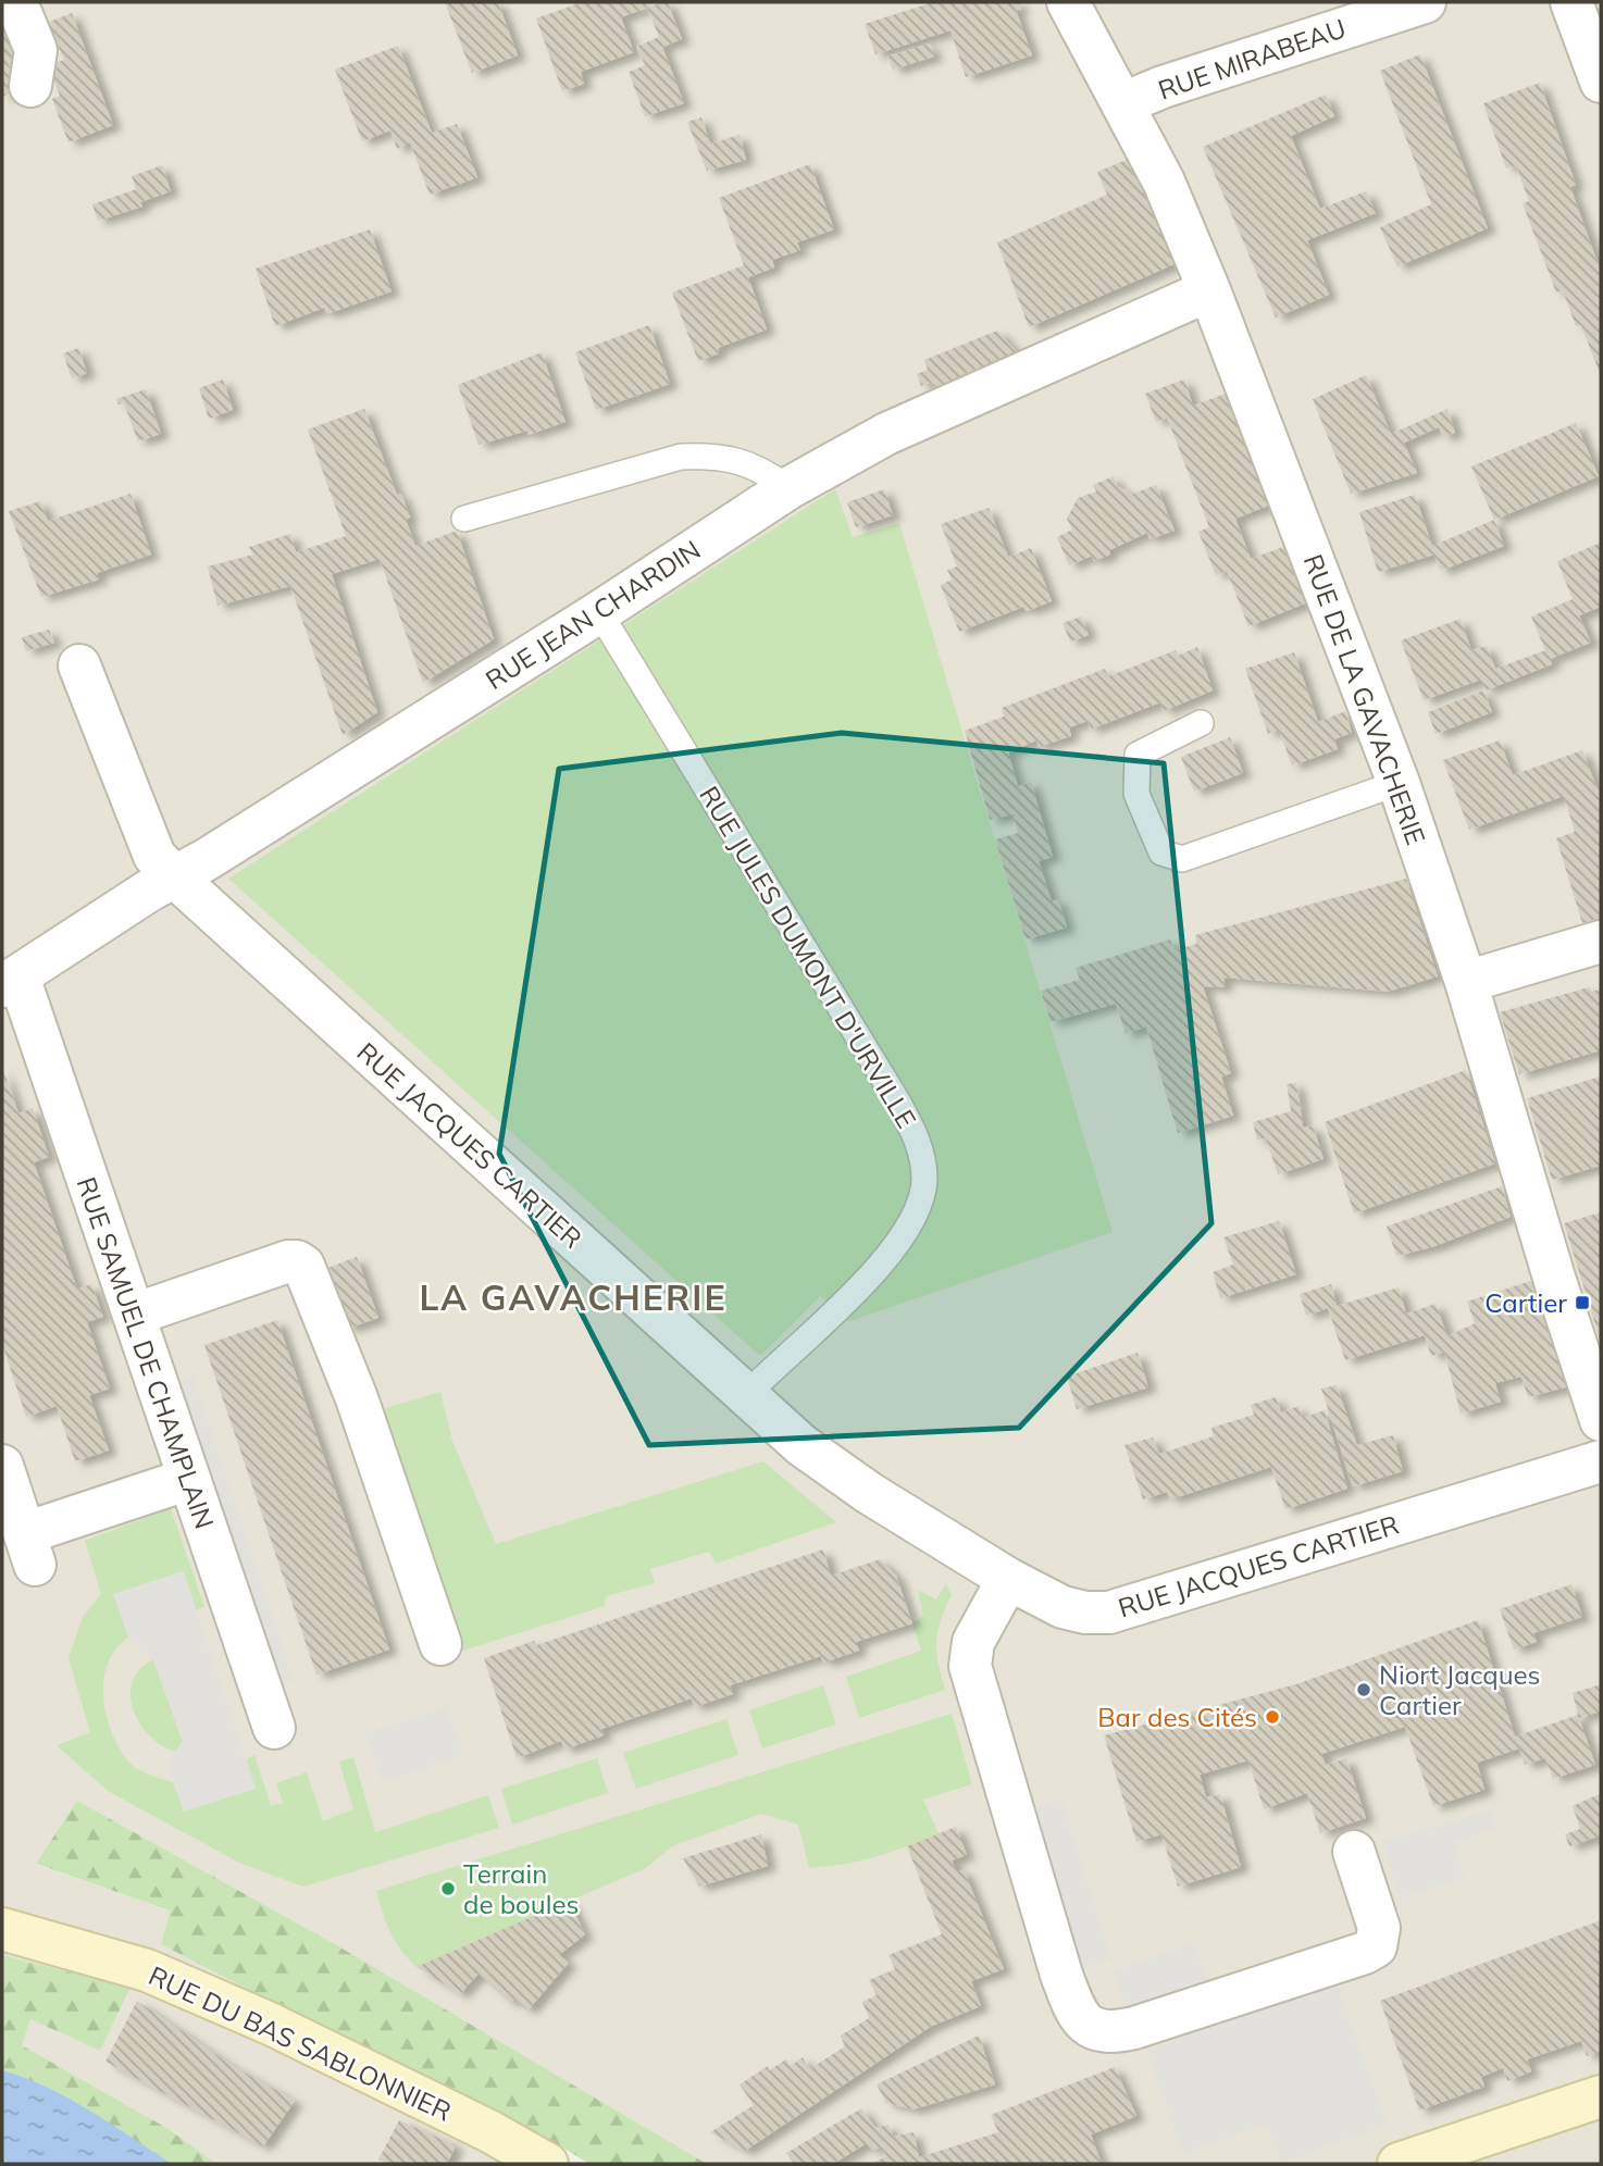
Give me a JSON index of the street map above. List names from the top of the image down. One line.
{"streets":{"street":["RUE MIRABEAU","RUE JEAN CHARDIN","RUE DE LA GAVACHERIE","RUE JACQUES CARTIER","RUE SAMUEL DE CHAMPLAIN","RUE DU BAS SABLONNIER"],"lane":["RUE JULES DUMONT D'URVILLE"]},"crossings":[["RUE MIRABEAU","RUE DE LA GAVACHERIE"],["RUE JEAN CHARDIN","RUE DE LA GAVACHERIE"],["RUE JEAN CHARDIN","RUE JULES DUMONT D'URVILLE"],["RUE JEAN CHARDIN","RUE JACQUES CARTIER"],["RUE JEAN CHARDIN","RUE SAMUEL DE CHAMPLAIN"],["RUE JULES DUMONT D'URVILLE","RUE JACQUES CARTIER"]],"districts":["LA GAVACHERIE"],"places":{"transit":["Cartier"],"other":["Niort Jacques Cartier","Bar des Cités","Terrain de boules"]}}
